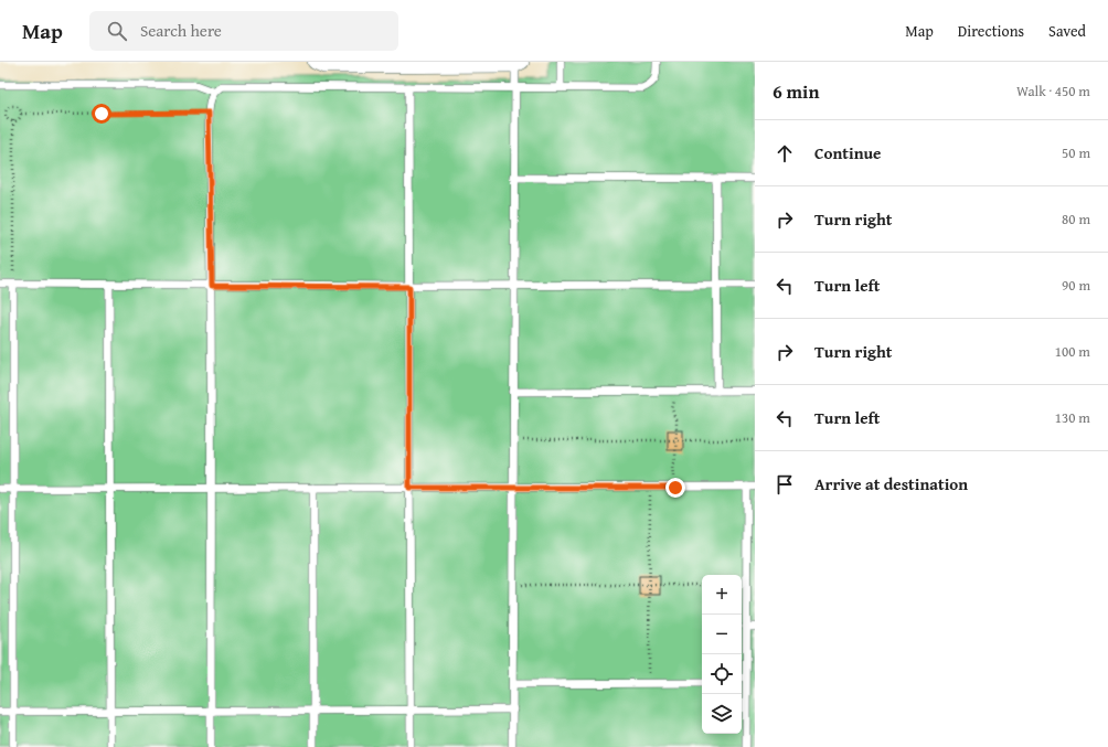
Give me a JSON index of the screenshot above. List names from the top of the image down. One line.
{"page":{"header":"Map","search":"Search here","nav":["Map","Directions","Saved"],"heading":["6 min","Walk · 450 m"],"list":[["Continue","50 m"],["Turn right","80 m"],["Turn left","90 m"],["Turn right","100 m"],["Turn left","130 m"],"Arrive at destination"],"map_buttons":["+","−"]}}
